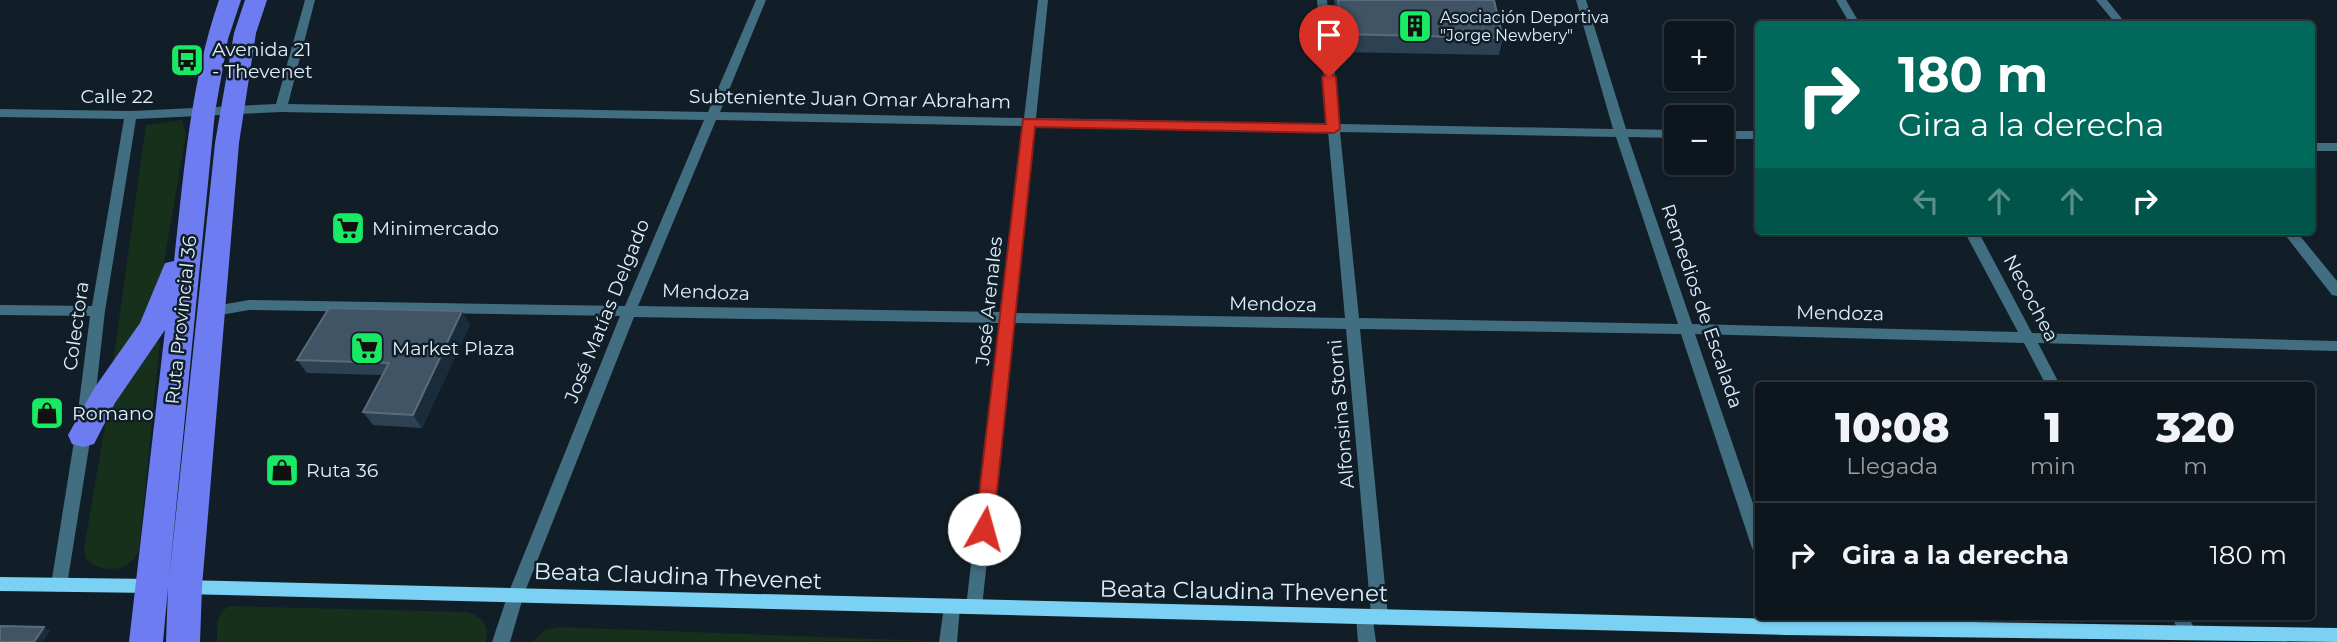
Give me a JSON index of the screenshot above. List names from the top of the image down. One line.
{"streets":{"main road":["Ruta Provincial 36","Beata Claudina Thevenet"],"street":["Calle 22","Subteniente Juan Omar Abraham","Mendoza","Necochea","José Arenales","Remedios de Escalada","José Matías Delgado","Colectora","Alfonsina Storni"]},"crossings":[["Calle 22","Subteniente Juan Omar Abraham"],["Calle 22","Ruta Provincial 36"],["Calle 22","Colectora"],["Subteniente Juan Omar Abraham","José Arenales"],["Subteniente Juan Omar Abraham","Remedios de Escalada"],["Subteniente Juan Omar Abraham","José Matías Delgado"],["Subteniente Juan Omar Abraham","Ruta Provincial 36"],["Subteniente Juan Omar Abraham","Alfonsina Storni"],["Mendoza","Necochea"],["Mendoza","José Arenales"],["Mendoza","Remedios de Escalada"],["Mendoza","José Matías Delgado"],["Mendoza","Ruta Provincial 36"],["Mendoza","Alfonsina Storni"],["José Arenales","Beata Claudina Thevenet"],["José Matías Delgado","Beata Claudina Thevenet"],["Ruta Provincial 36","Beata Claudina Thevenet"],["Colectora","Beata Claudina Thevenet"],["Alfonsina Storni","Beata Claudina Thevenet"]],"places":{"building":["Asociación Deportiva \"Jorge Newbery\""],"bus stop":["Avenida 21 - Thevenet"],"supermarket":["Minimercado","Market Plaza"],"shop":["Romano","Ruta 36"]},"page":{"map_buttons":["+","−"],"turn":["180 m","Gira a la derecha"],"eta":["10:08","Llegada","1","min","320","m"],"list":[{"name":"Gira a la derecha","value":"180 m"}]}}
